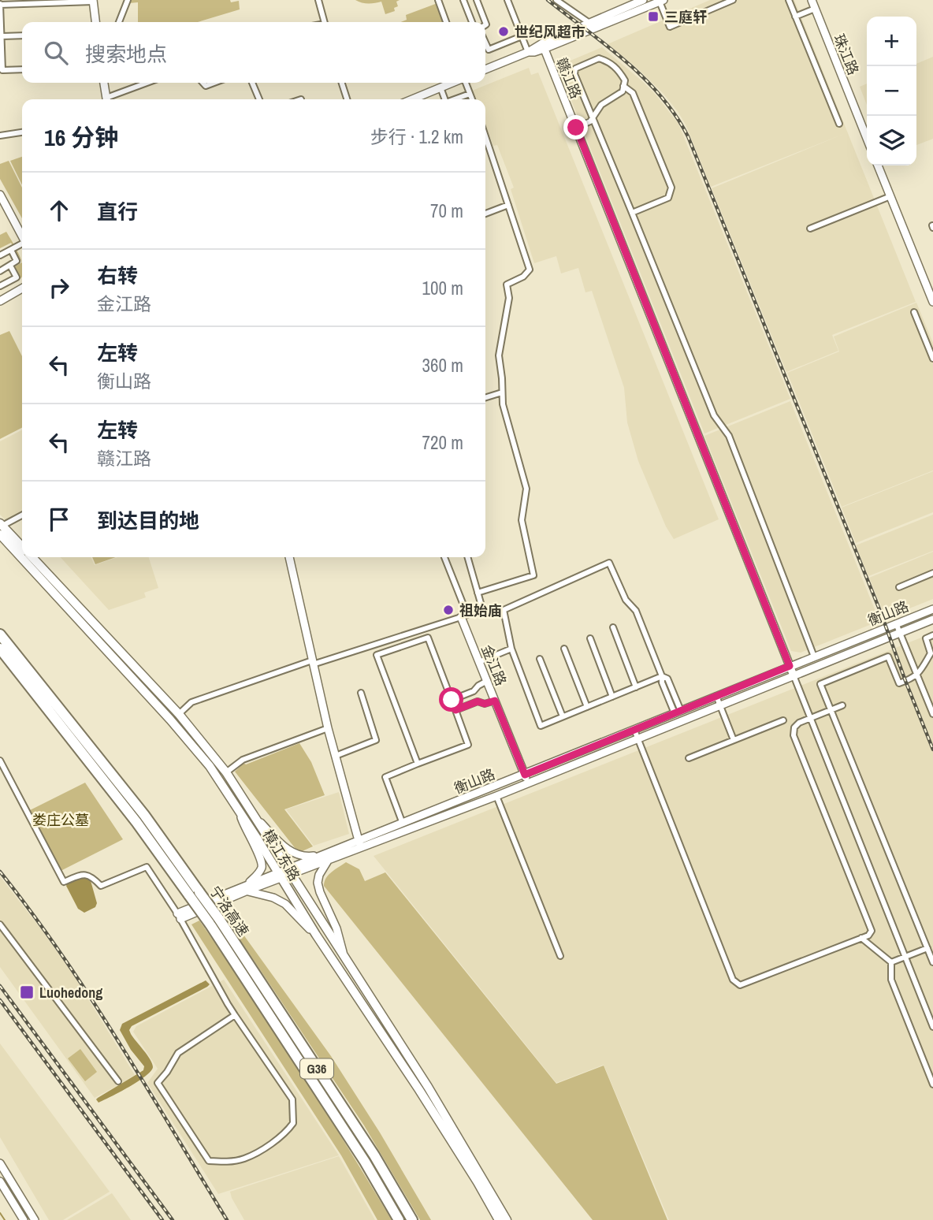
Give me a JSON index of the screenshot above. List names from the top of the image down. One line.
{"streets":{"highway":["宁洛高速","G36"],"main road":["樟江东路"],"street":["珠江路","赣江路","衡山路","金江路"]},"crossings":[["赣江路","衡山路"],["衡山路","金江路"],["衡山路","樟江东路"]],"parks":["娄庄公墓"],"places":{"transit":["三庭轩","Luohedong"],"other":["世纪风超市","祖始庙"]},"page":{"map_buttons":["+","−"],"search":"搜索地点","heading":["16 分钟","步行 · 1.2 km"],"list":[["直行","70 m"],["右转","金江路","100 m"],["左转","衡山路","360 m"],["左转","赣江路","720 m"],"到达目的地"]}}
